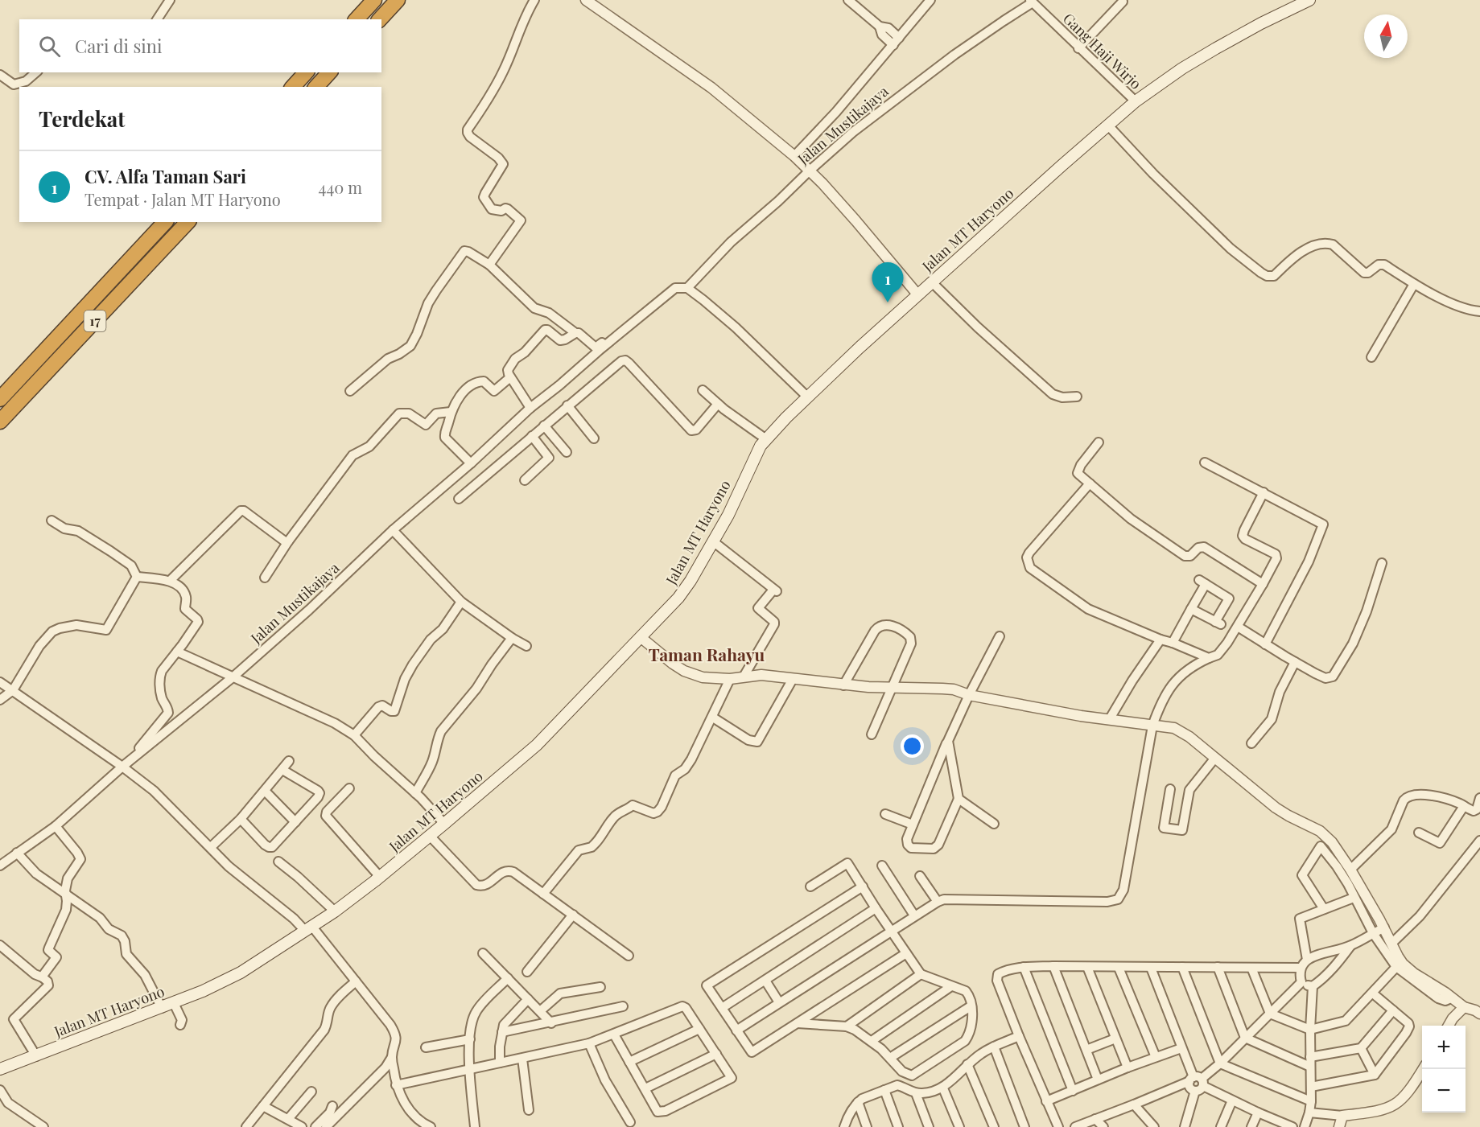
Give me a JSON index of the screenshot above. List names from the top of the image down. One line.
{"streets":{"highway":["17"],"main road":["Jalan MT Haryono"],"street":["Gang Haji Wirjo","Jalan Mustikajaya"]},"crossings":[["Gang Haji Wirjo","Jalan Mustikajaya"],["Gang Haji Wirjo","Jalan MT Haryono"]],"districts":["Taman Rahayu"],"north":"top","page":{"search":"Cari di sini","heading":"Terdekat","list":[{"mark":"1","name":"CV. Alfa Taman Sari","note":"Tempat · Jalan MT Haryono","value":"440 m"}],"pins":"1","map_buttons":["+","−"]}}
